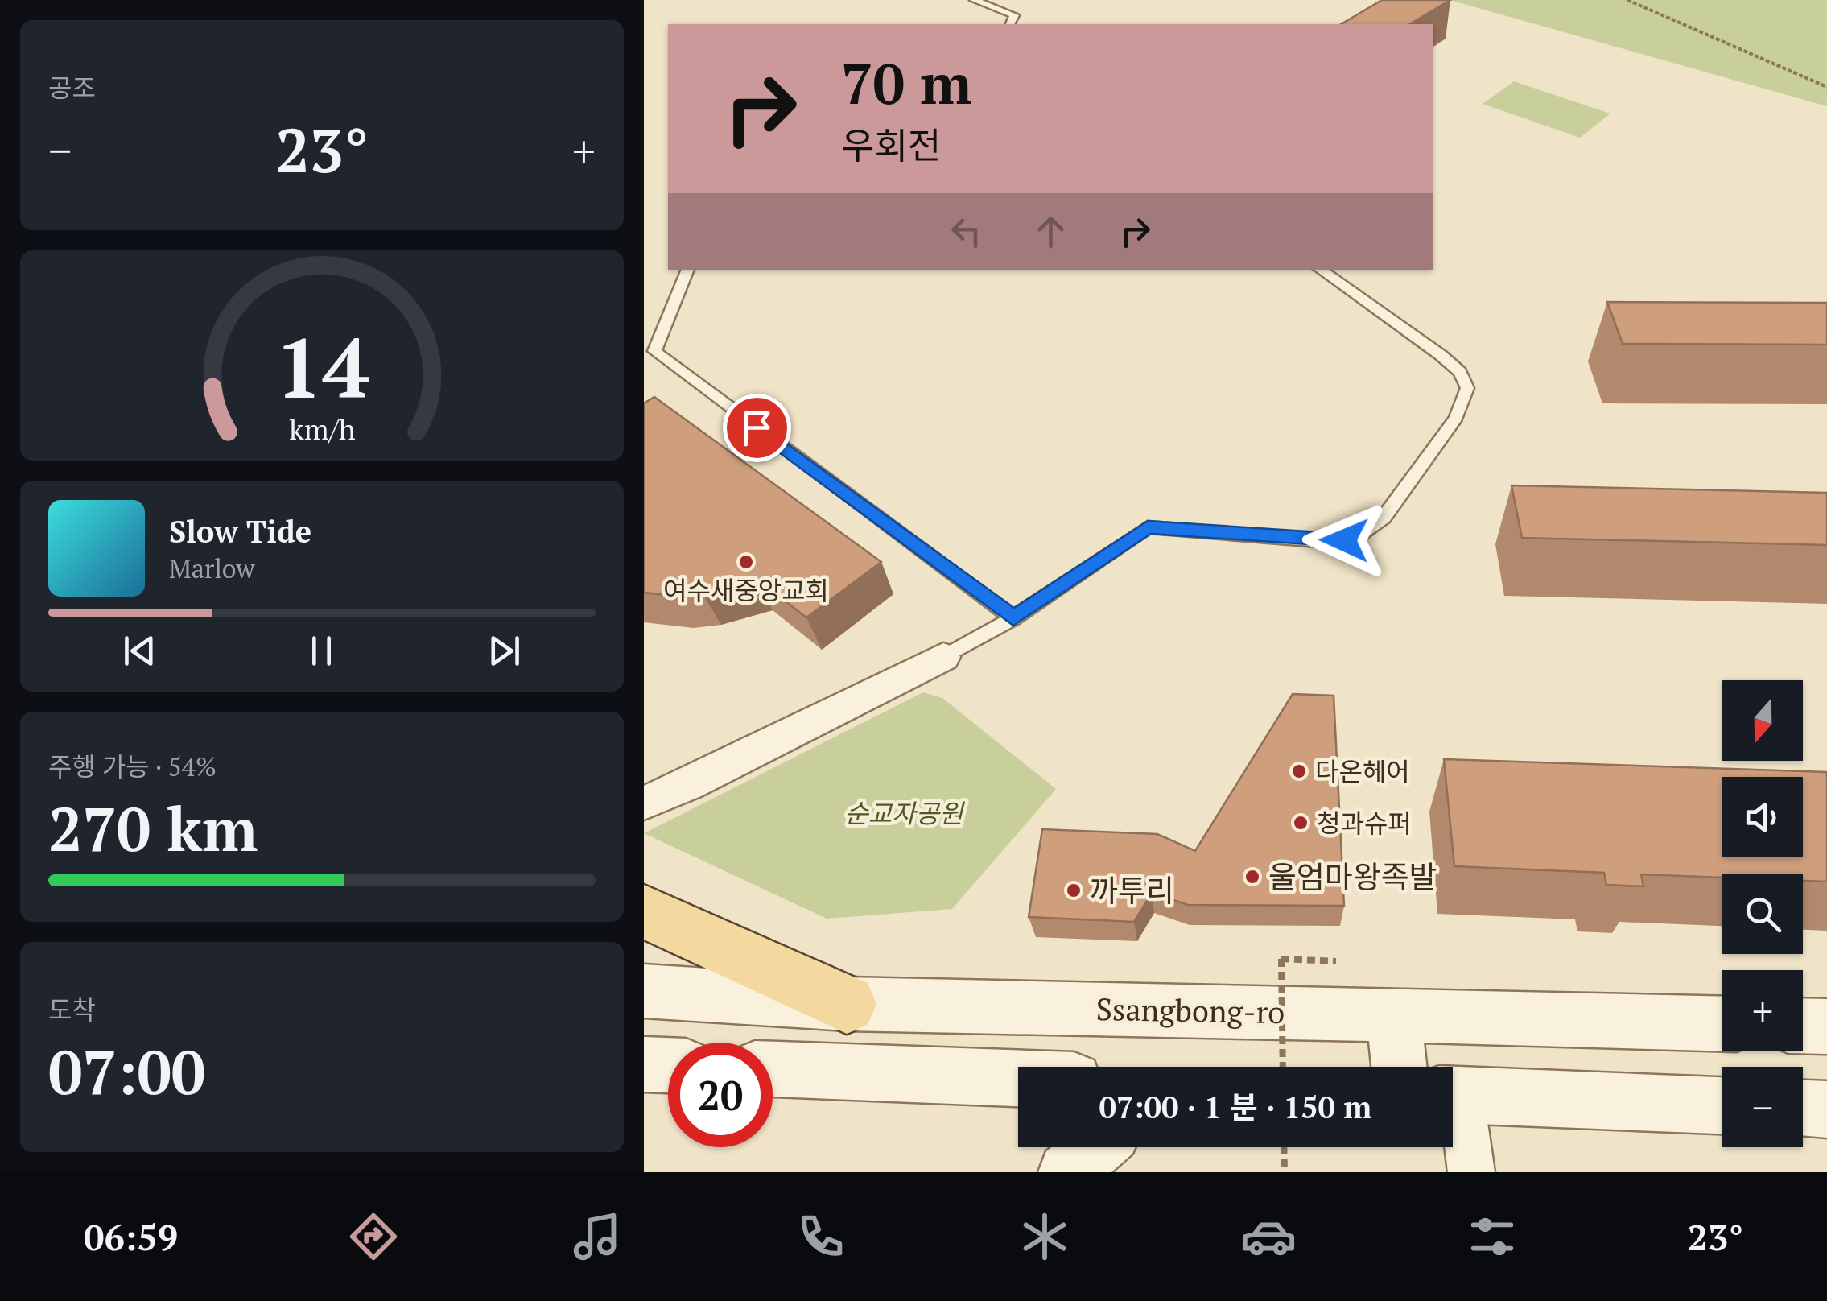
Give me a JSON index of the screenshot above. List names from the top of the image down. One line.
{"streets":{"street":["Ssangbong-ro"]},"parks":["순교자공원"],"places":["여수새중앙교회","다온헤어","청과슈퍼","울엄마왕족발","까투리"],"north":"bottom","page":{"tile":["공조",["주행 가능 · 54%","270 km"],["도착","07:00"]],"turn":["70 m","우회전"],"heat":["−","23°","+"],"song":["Slow Tide","Marlow"],"map_buttons":["+","−"],"limit":"20","trip":"07:00 · 1 분 · 150 m","tabs":["06:59","23°"],"gauge":["14","km/h"]}}
